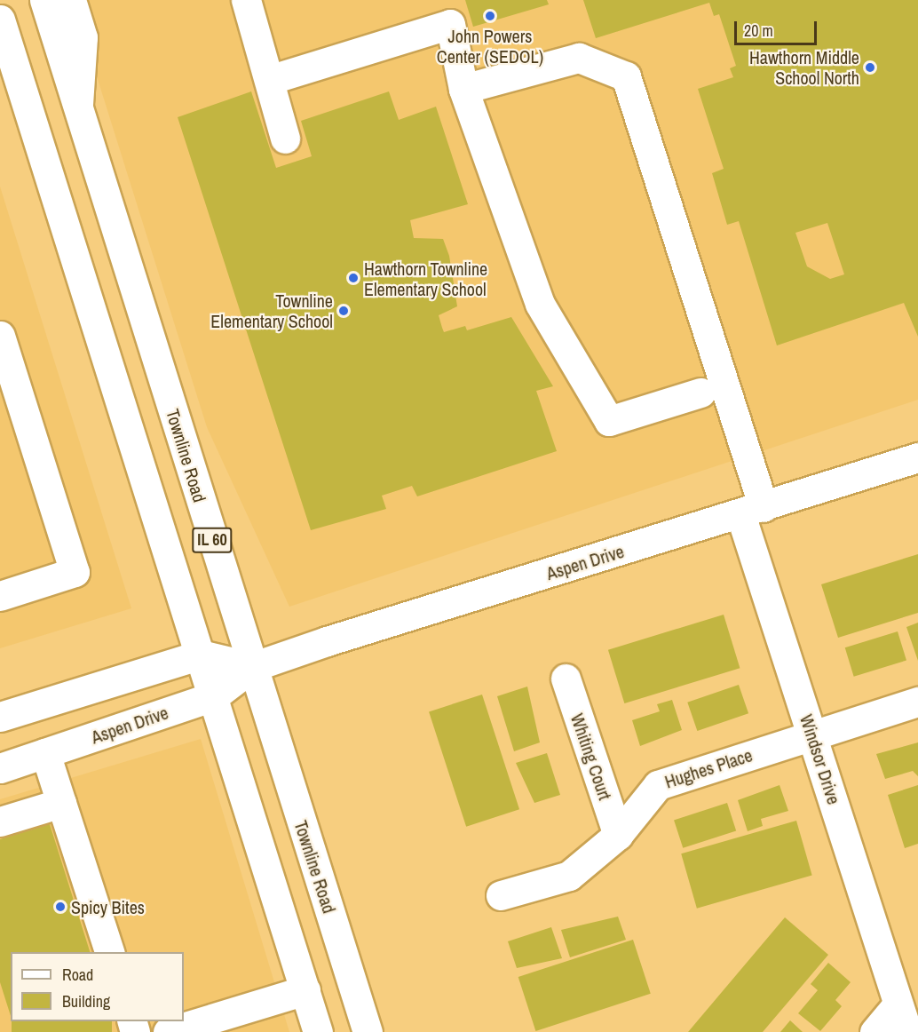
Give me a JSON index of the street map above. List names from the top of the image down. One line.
{"streets":{"street":["Townline Road","IL 60","Aspen Drive","Whiting Court","Windsor Drive","Hughes Place"]},"crossings":[["Townline Road","Aspen Drive"],["IL 60","Aspen Drive"],["Aspen Drive","Windsor Drive"],["Whiting Court","Hughes Place"],["Windsor Drive","Hughes Place"]],"places":["John Powers Center (SEDOL)","Hawthorn Middle School North","Hawthorn Townline Elementary School","Townline Elementary School","Spicy Bites"],"legend":["Road","Building"],"scale_bar":"20 m"}
